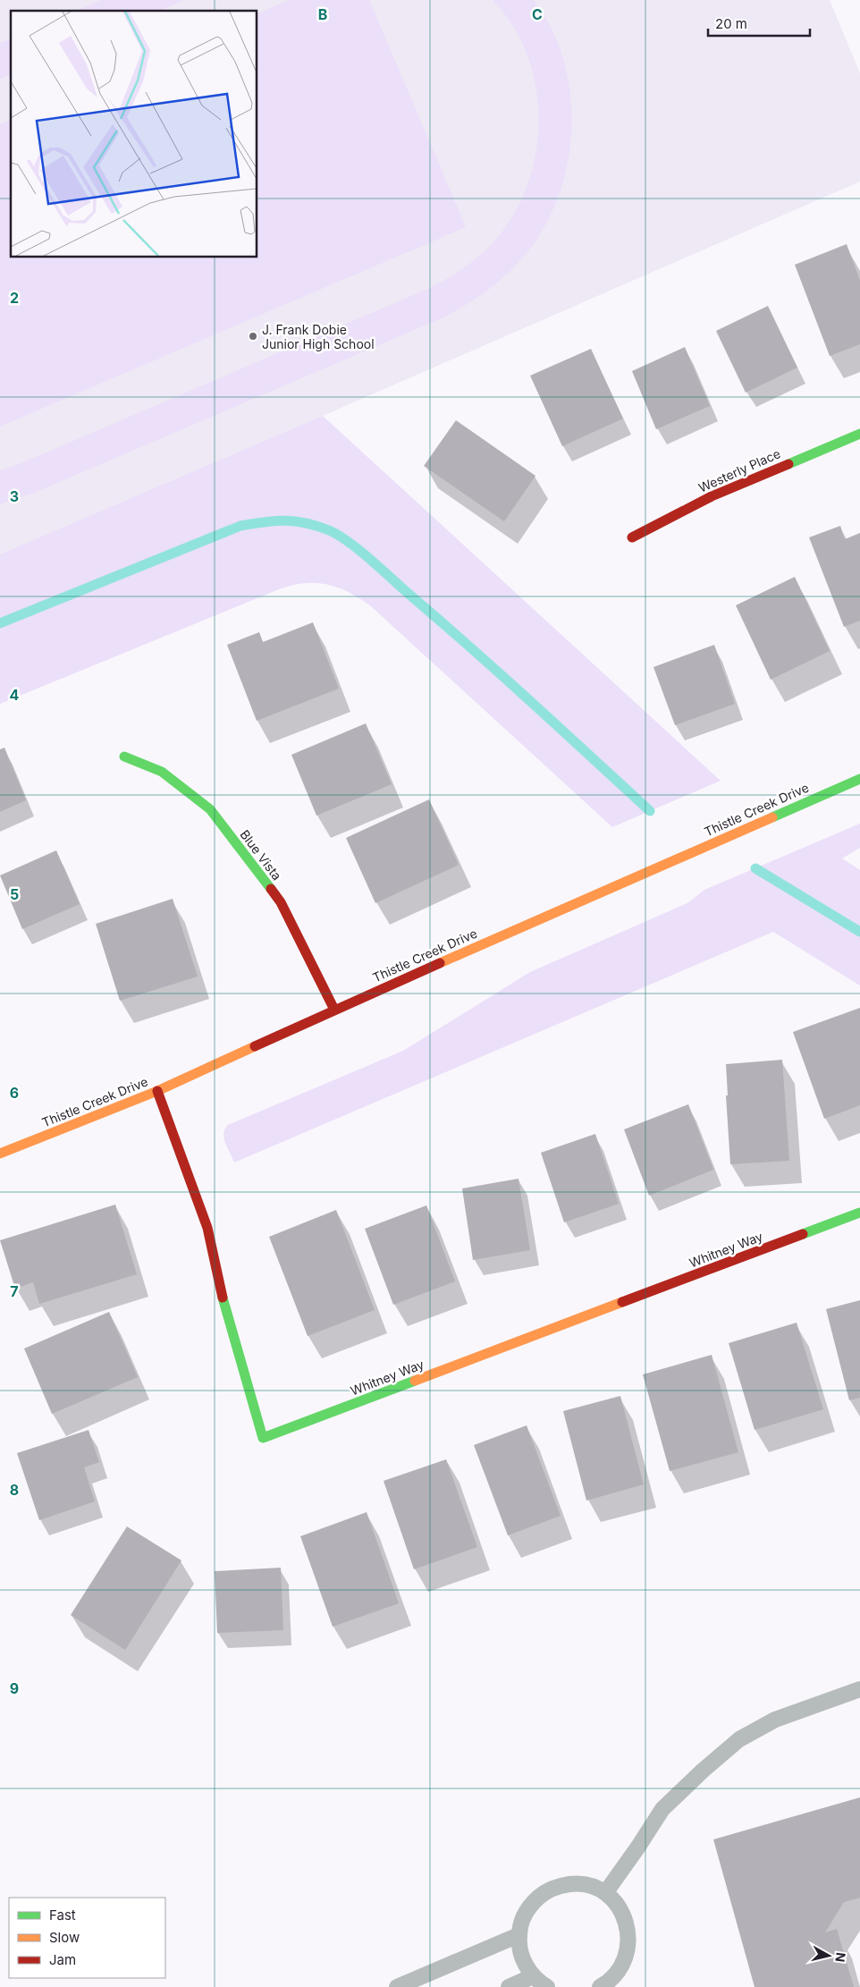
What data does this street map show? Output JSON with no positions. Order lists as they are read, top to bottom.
{
  "streets": {
    "street": [
      "Westerly Place",
      "Thistle Creek Drive",
      "Blue Vista",
      "Whitney Way"
    ]
  },
  "crossings": [
    ["Thistle Creek Drive", "Blue Vista"],
    ["Thistle Creek Drive", "Whitney Way"]
  ],
  "places": ["J. Frank Dobie Junior High School"],
  "legend": ["Fast", "Slow", "Jam"],
  "scale_bar": "20 m",
  "north": "right",
  "grid": {
    "columns": ["B", "C"],
    "rows": [
      "2",
      "3",
      "4",
      "5",
      "6",
      "7",
      "8",
      "9"
    ]
  }
}
